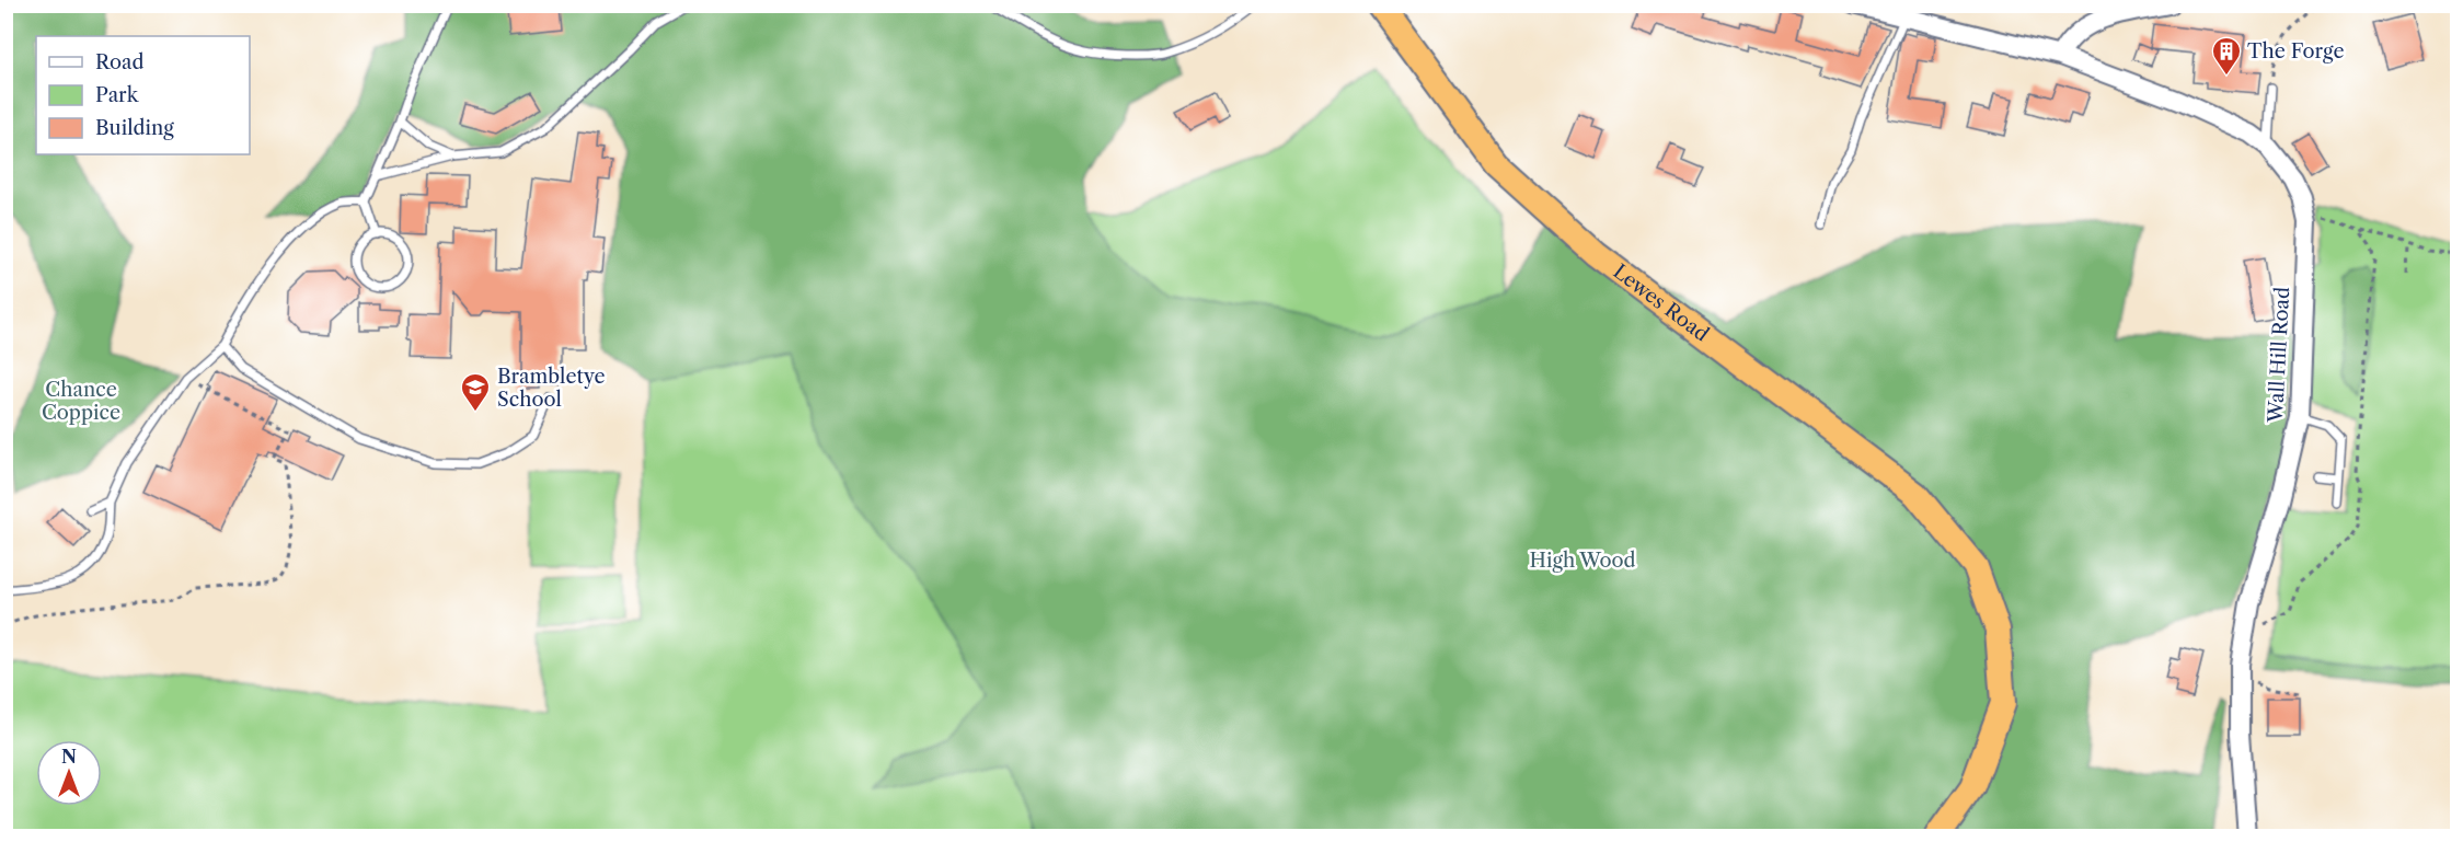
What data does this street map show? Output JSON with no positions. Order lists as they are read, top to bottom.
{
  "streets": {
    "highway": ["Lewes Road"],
    "street": ["Wall Hill Road"]
  },
  "parks": ["Chance Coppice", "High Wood"],
  "places": {
    "building": ["The Forge"],
    "school or university": ["Brambletye School"]
  },
  "legend": ["Road", "Park", "Building"],
  "north": "top"
}
